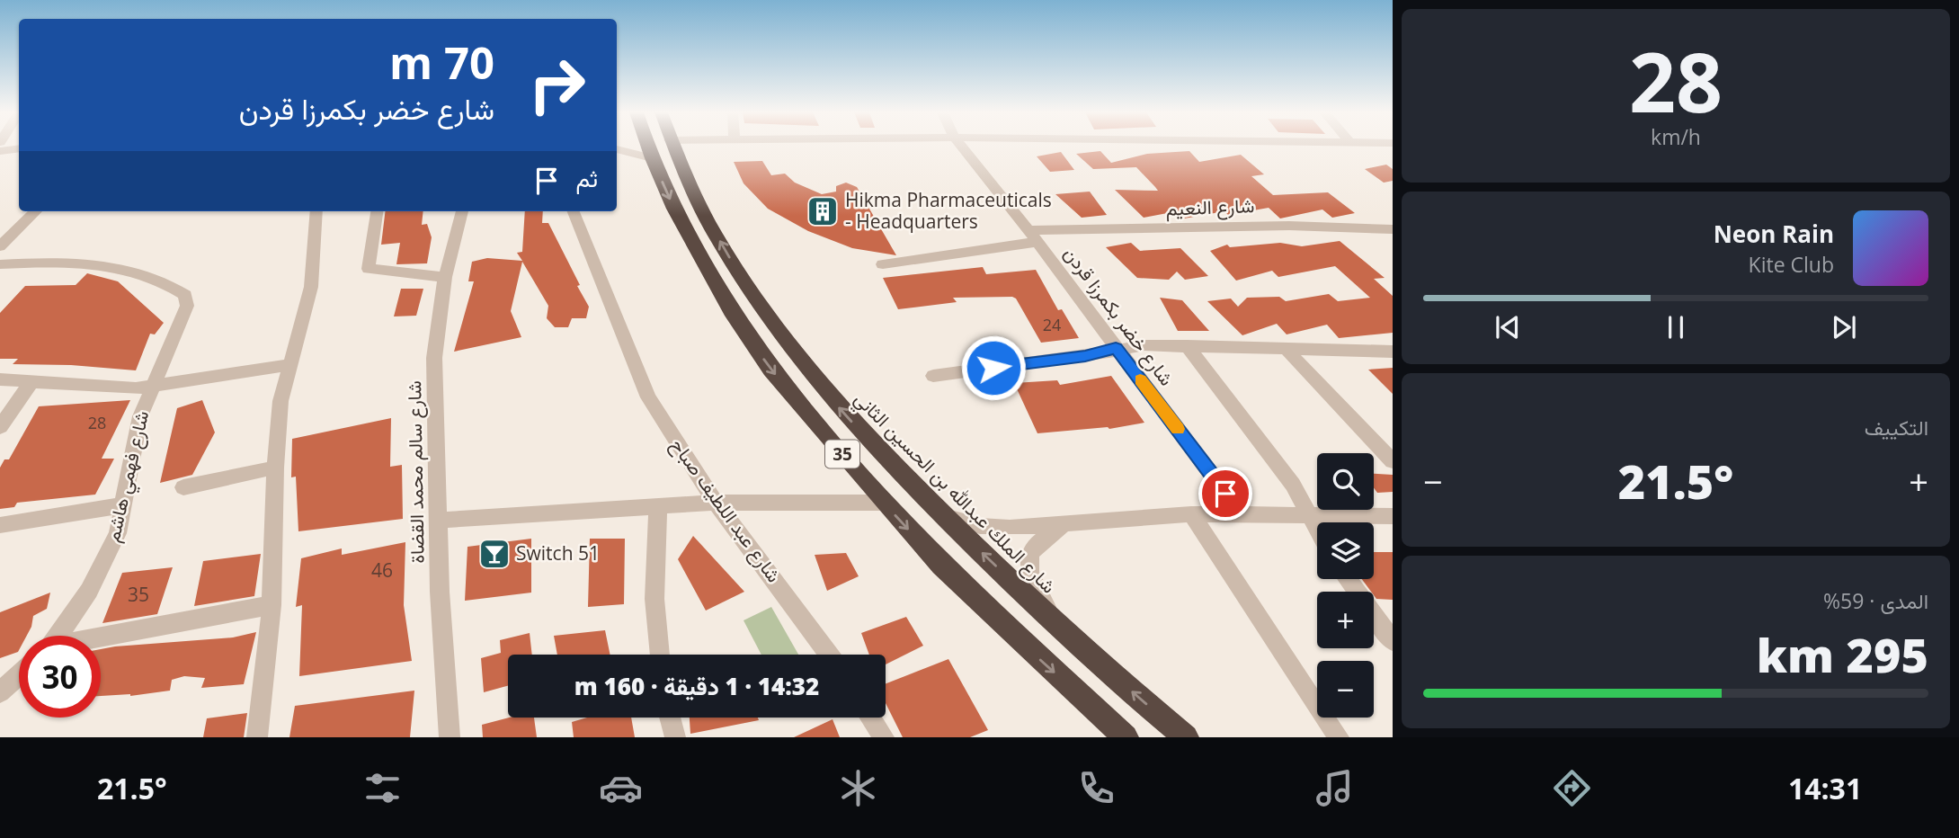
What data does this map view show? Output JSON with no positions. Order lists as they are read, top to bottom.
{
  "streets": {
    "highway": ["35", "شارع الملك عبدالله بن الحسين الثاني"],
    "street": [
      "شارع النعيم",
      "شارع خضر بكمرزا قردن",
      "شارع سالم محمد القضاة",
      "شارع فهمي هاشم",
      "شارع عبد اللطيف صباح"
    ]
  },
  "crossings": [
    ["شارع النعيم", "شارع خضر بكمرزا قردن"]
  ],
  "places": {
    "building": ["Hikma Pharmaceuticals - Headquarters"],
    "bar": ["Switch 51"]
  },
  "house_numbers": [
    "24",
    "28",
    "46",
    "35"
  ],
  "page": {
    "tile": [
      ["28", "km/h"],
      "التكييف",
      ["المدى · 59%", "295 km"]
    ],
    "turn": ["70 m", "شارع خضر بكمرزا قردن"],
    "then": "ثم",
    "song": ["Neon Rain", "Kite Club"],
    "map_buttons": ["+", "−"],
    "heat": ["−", "21.5°", "+"],
    "limit": "30",
    "trip": "14:32 · 1 دقيقة · 160 m",
    "tabs": ["14:31", "21.5°"]
  }
}
